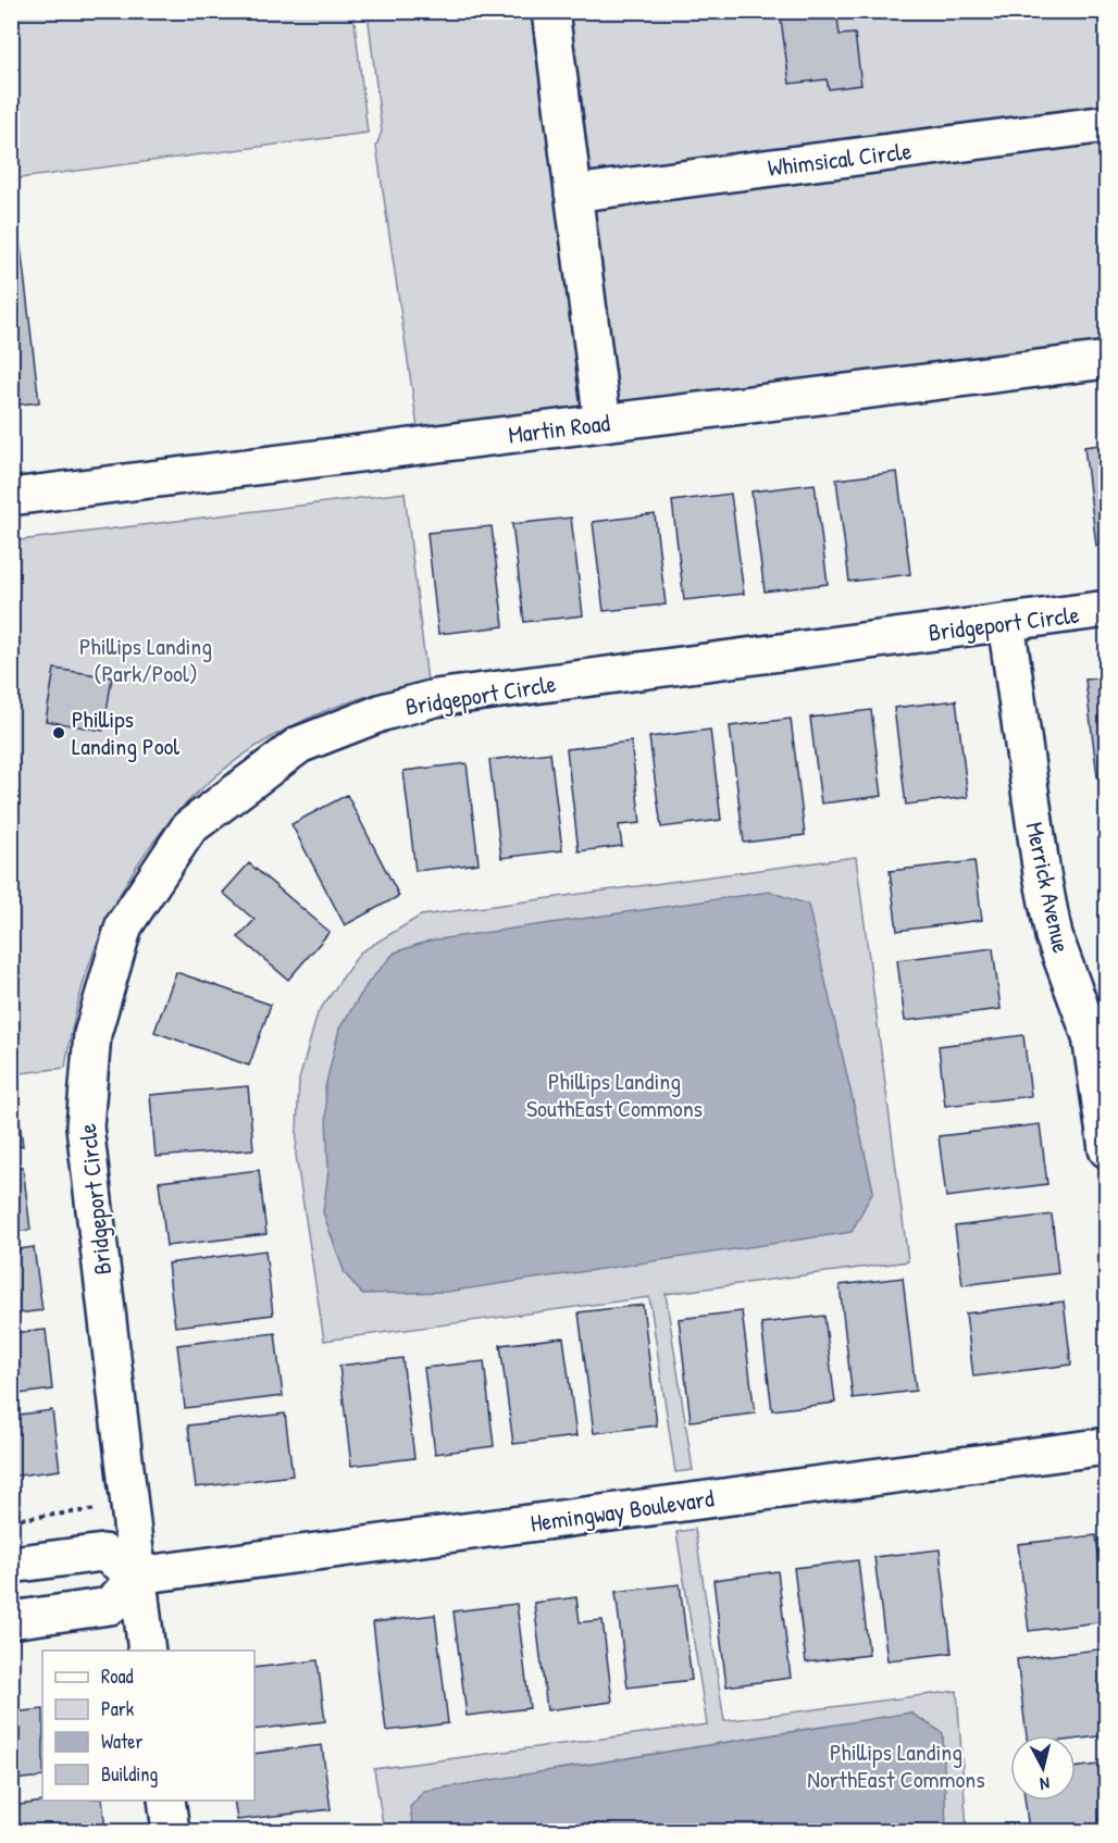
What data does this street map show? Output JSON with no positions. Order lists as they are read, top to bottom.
{
  "streets": {
    "street": [
      "Whimsical Circle",
      "Martin Road",
      "Bridgeport Circle",
      "Merrick Avenue",
      "Hemingway Boulevard"
    ]
  },
  "crossings": [
    ["Bridgeport Circle", "Merrick Avenue"],
    ["Bridgeport Circle", "Hemingway Boulevard"]
  ],
  "parks": ["Phillips Landing (Park/Pool)", "Phillips Landing SouthEast Commons", "Phillips Landing NorthEast Commons"],
  "places": ["Phillips Landing Pool"],
  "legend": [
    "Road",
    "Park",
    "Water",
    "Building"
  ],
  "north": "bottom"
}
